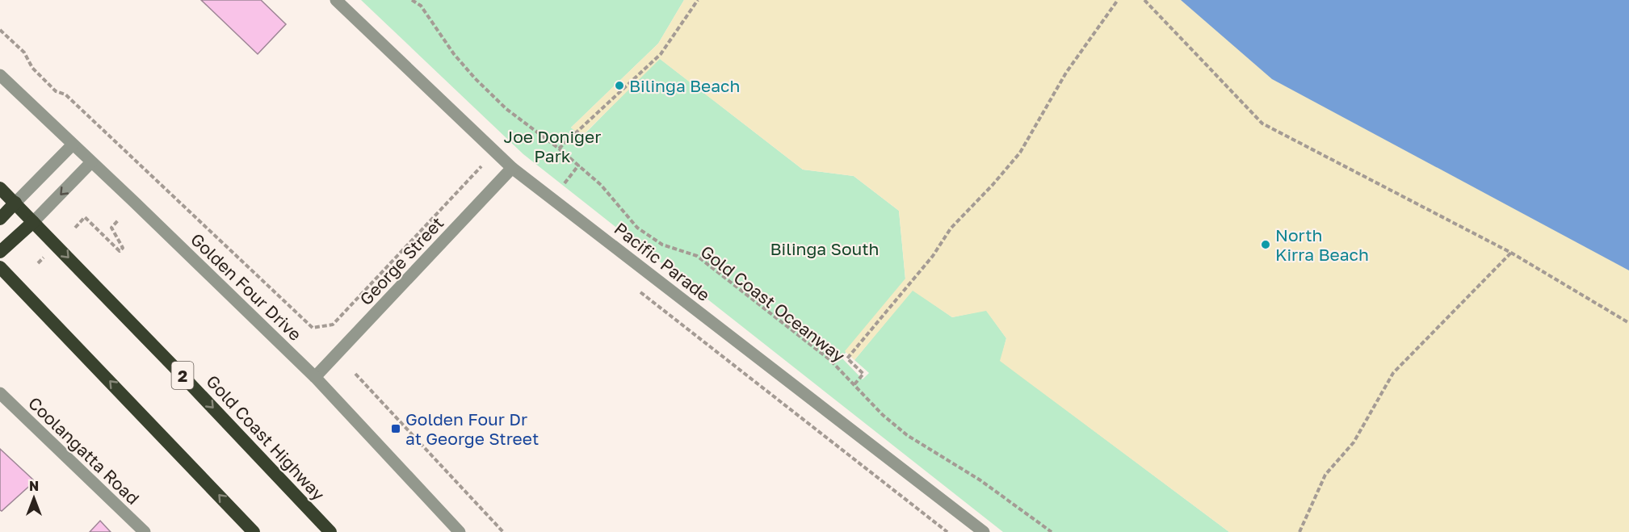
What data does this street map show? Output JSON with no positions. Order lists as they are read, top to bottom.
{
  "streets": {
    "highway": ["2", "Gold Coast Highway"],
    "street": [
      "George Street",
      "Pacific Parade",
      "Golden Four Drive",
      "Coolangatta Road"
    ],
    "path": ["Gold Coast Oceanway"]
  },
  "crossings": [
    ["George Street", "Pacific Parade"],
    ["George Street", "Golden Four Drive"]
  ],
  "parks": ["Joe Doniger Park", "Bilinga South"],
  "places": {
    "other": ["Bilinga Beach", "North Kirra Beach"],
    "transit": ["Golden Four Dr at George Street"]
  },
  "north": "top"
}
